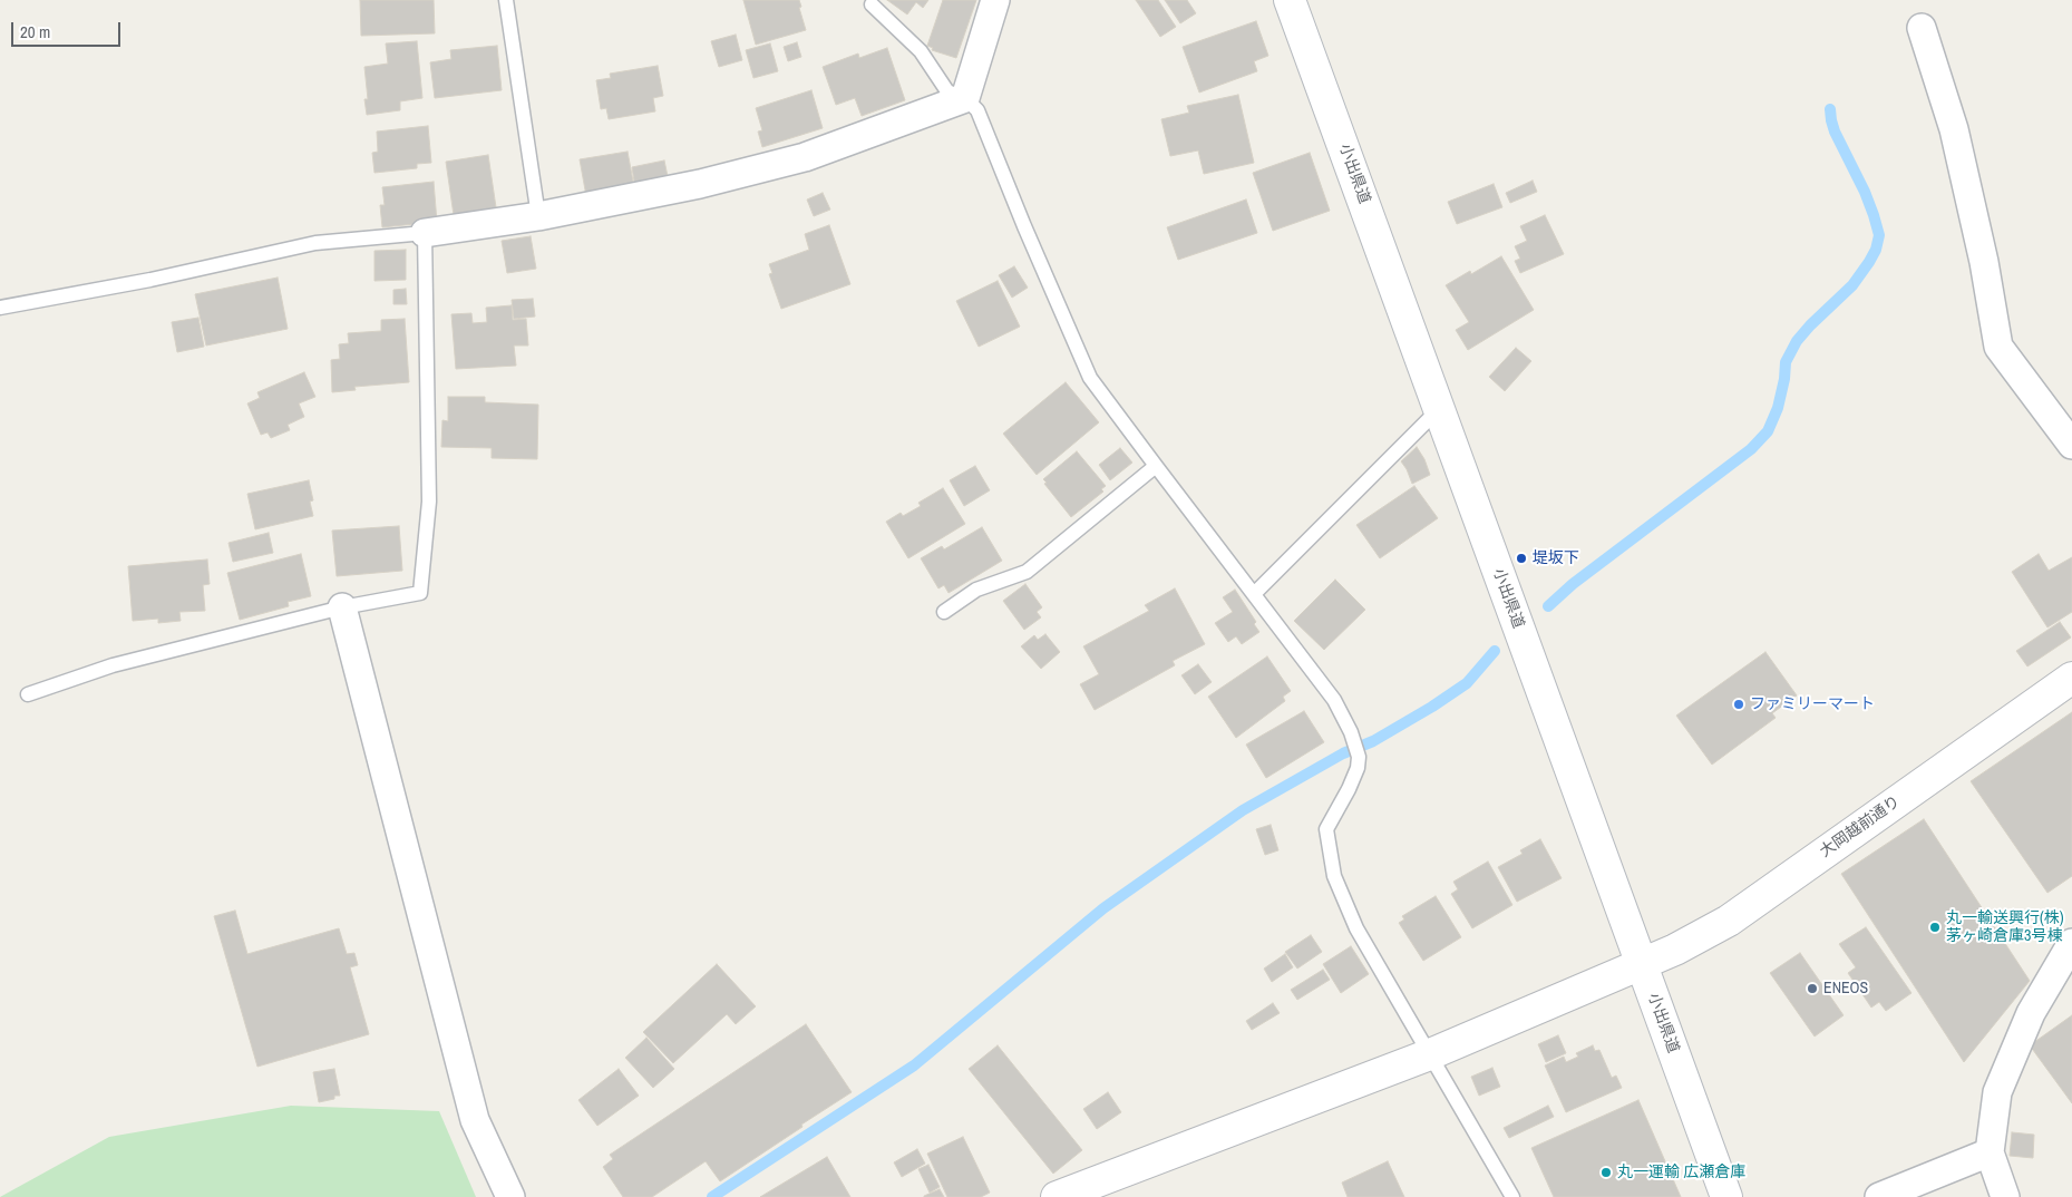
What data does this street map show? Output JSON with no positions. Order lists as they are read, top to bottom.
{
  "streets": {
    "main road": ["小出県道", "大岡越前通り"]
  },
  "crossings": [
    ["小出県道", "大岡越前通り"]
  ],
  "places": [
    "堤坂下",
    "ファミリーマート",
    "丸一輸送興行(株) 茅ヶ崎倉庫3号棟",
    "ENEOS",
    "丸一運輸 広瀬倉庫"
  ],
  "scale_bar": "20 m"
}
